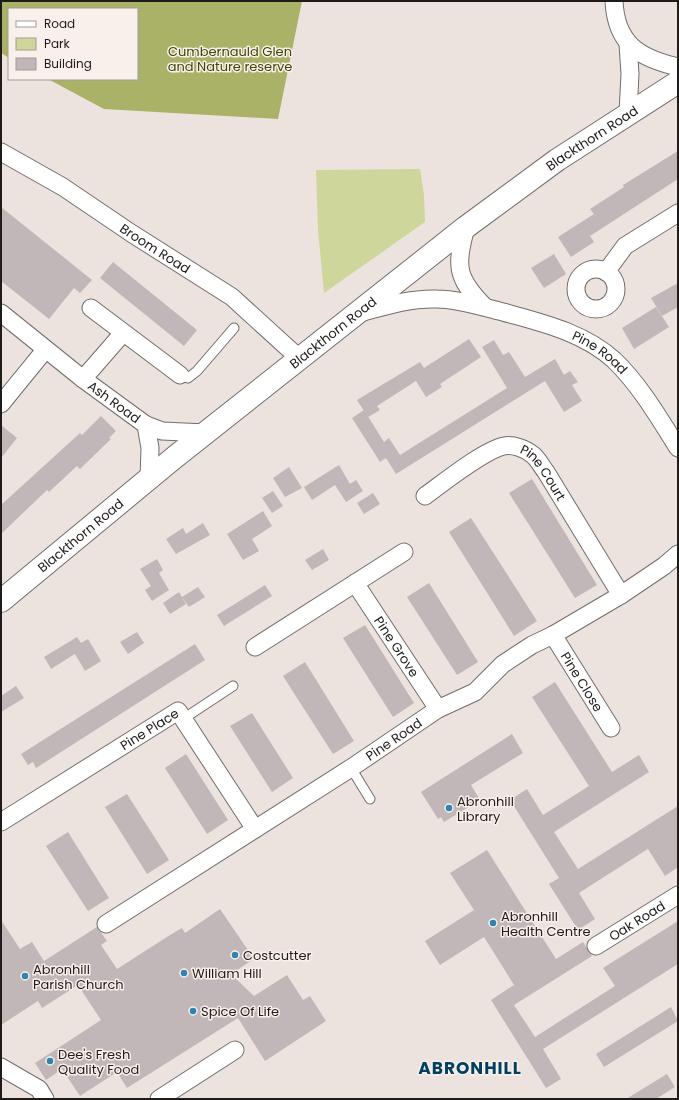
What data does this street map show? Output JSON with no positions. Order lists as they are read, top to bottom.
{
  "streets": {
    "street": [
      "Blackthorn Road",
      "Broom Road",
      "Pine Road",
      "Ash Road",
      "Pine Court",
      "Pine Grove",
      "Pine Close",
      "Pine Place",
      "Oak Road"
    ]
  },
  "crossings": [
    ["Blackthorn Road", "Broom Road"],
    ["Blackthorn Road", "Pine Road"],
    ["Blackthorn Road", "Ash Road"],
    ["Pine Road", "Pine Court"],
    ["Pine Road", "Pine Grove"],
    ["Pine Road", "Pine Close"],
    ["Pine Road", "Pine Place"]
  ],
  "districts": ["ABRONHILL"],
  "parks": ["Cumbernauld Glen and Nature reserve"],
  "places": [
    "Abronhill Library",
    "Abronhill Health Centre",
    "Costcutter",
    "William Hill",
    "Abronhill Parish Church",
    "Spice Of Life",
    "Dee's Fresh Quality Food"
  ],
  "legend": ["Road", "Park", "Building"]
}
